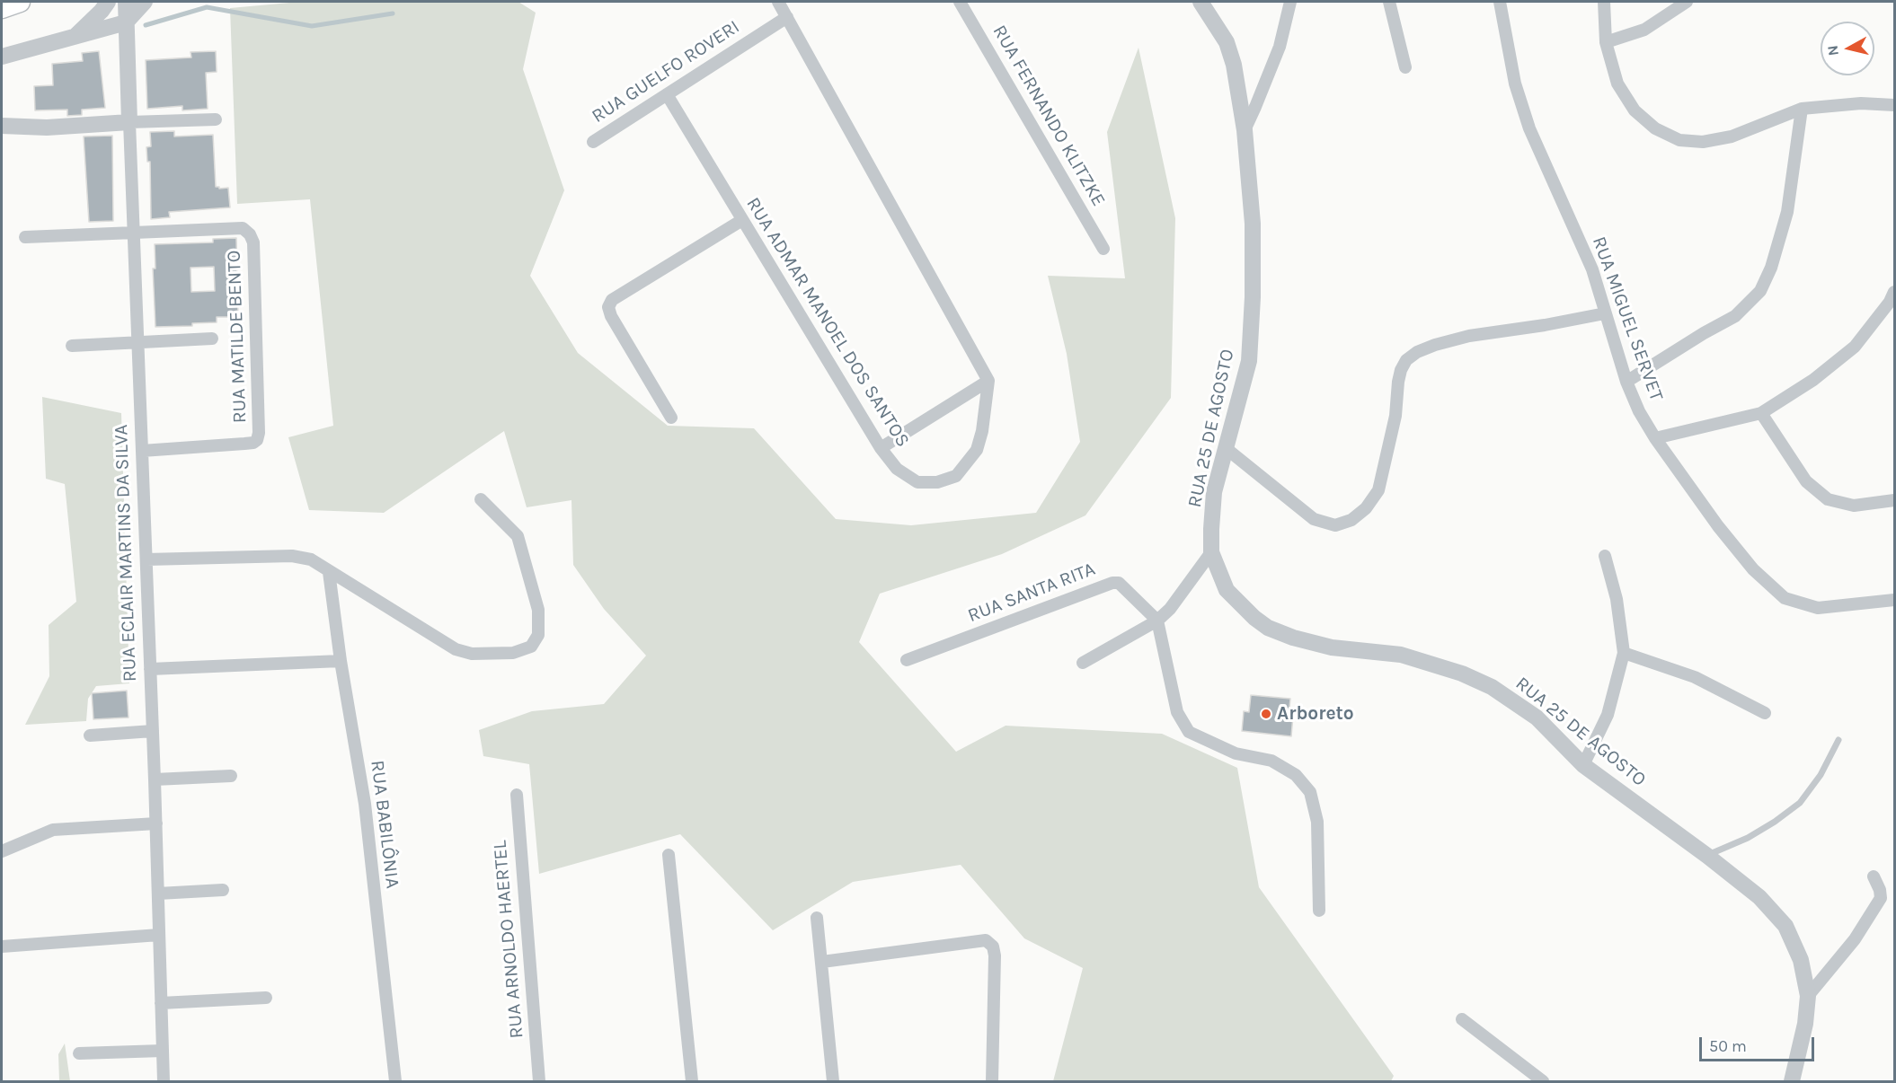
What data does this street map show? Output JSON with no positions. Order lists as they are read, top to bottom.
{
  "streets": {
    "street": [
      "RUA GUELFO ROVERI",
      "RUA FERNANDO KLITZKE",
      "RUA MIGUEL SERVET",
      "RUA ADMAR MANOEL DOS SANTOS",
      "RUA MATILDE BENTO",
      "RUA 25 DE AGOSTO",
      "RUA ECLAIR MARTINS DA SILVA",
      "RUA SANTA RITA",
      "RUA BABILÔNIA",
      "RUA ARNOLDO HAERTEL"
    ]
  },
  "crossings": [
    ["RUA GUELFO ROVERI", "RUA ADMAR MANOEL DOS SANTOS"],
    ["RUA MATILDE BENTO", "RUA ECLAIR MARTINS DA SILVA"]
  ],
  "places": ["Arboreto"],
  "scale_bar": "50 m",
  "north": "left"
}
